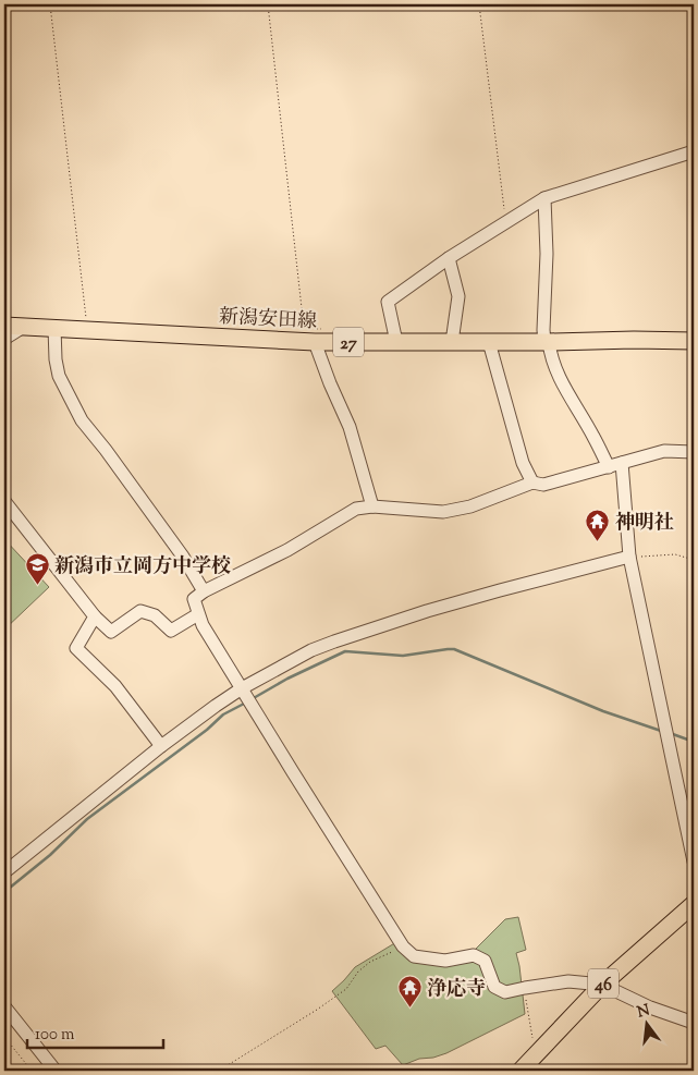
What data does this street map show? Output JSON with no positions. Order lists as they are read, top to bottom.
{
  "streets": {
    "main road": ["新潟安田線", "27", "46"]
  },
  "places": {
    "temple": ["神明社", "浄応寺"],
    "school or university": ["新潟市立岡方中学校"]
  },
  "scale_bar": "100 m",
  "north": "top"
}
